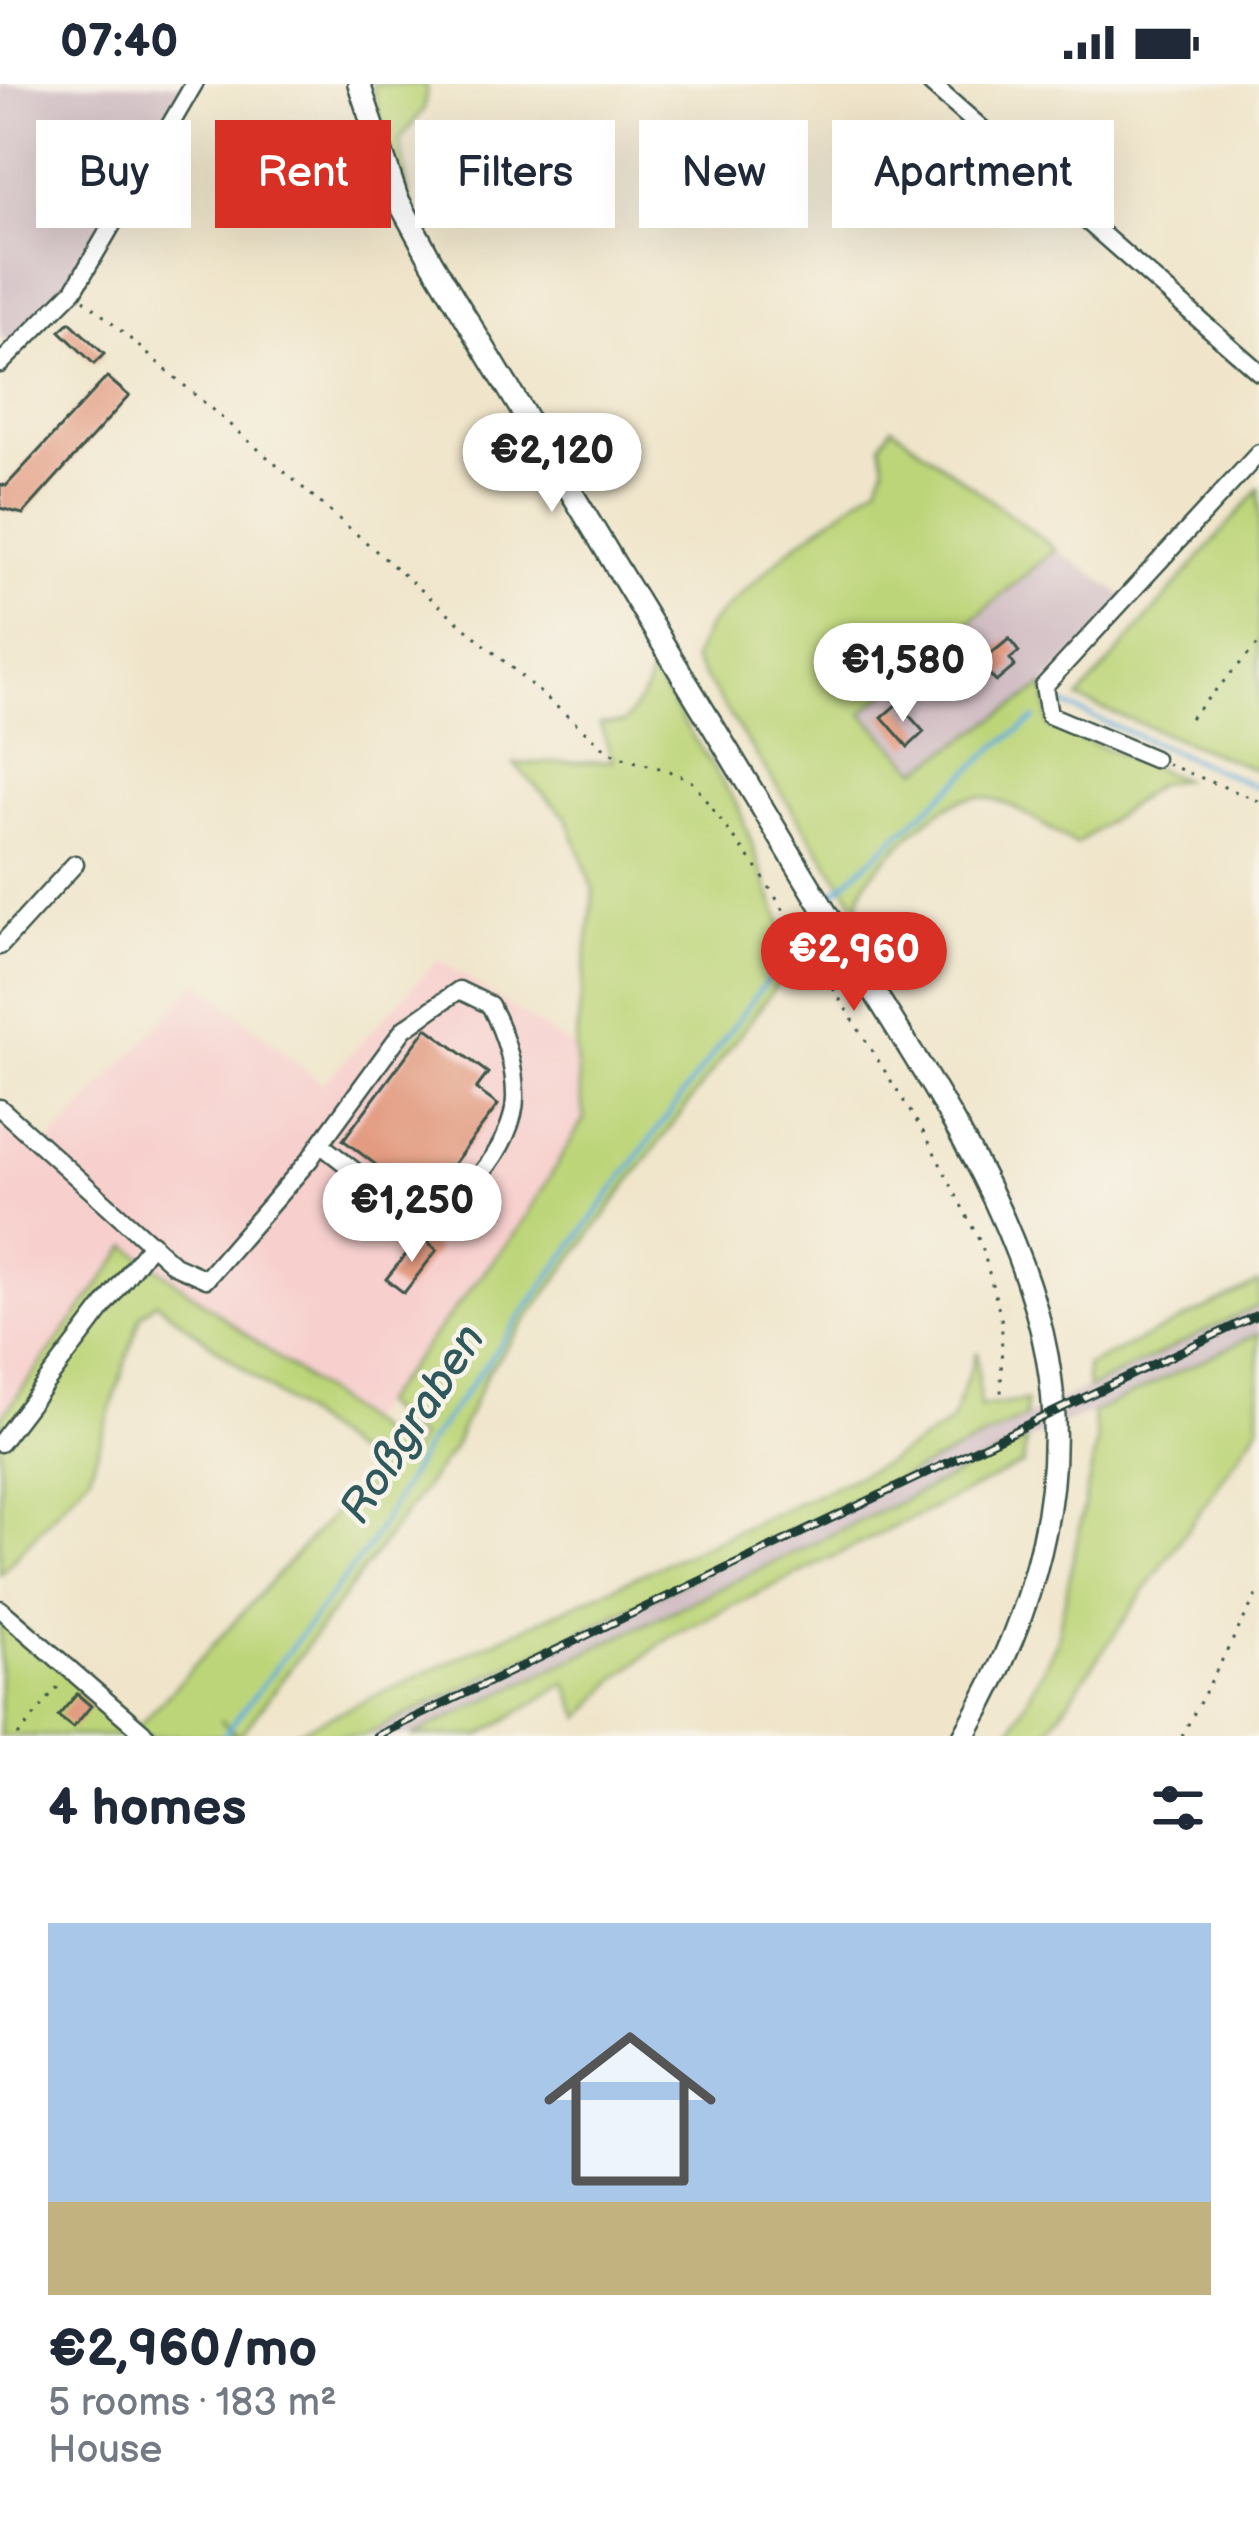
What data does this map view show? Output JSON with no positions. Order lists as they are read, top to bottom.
{
  "water": ["Roßgraben"],
  "page": {
    "status": "07:40",
    "chip": [
      "Buy",
      "Rent",
      "Filters",
      "New",
      "Apartment"
    ],
    "price": [
      "€2,120",
      "€1,580",
      "€2,960",
      "€1,250"
    ],
    "heading": "4 homes",
    "list": [
      {
        "name": "€2,960/mo",
        "note": "5 rooms · 183 m² · House"
      }
    ]
  }
}
